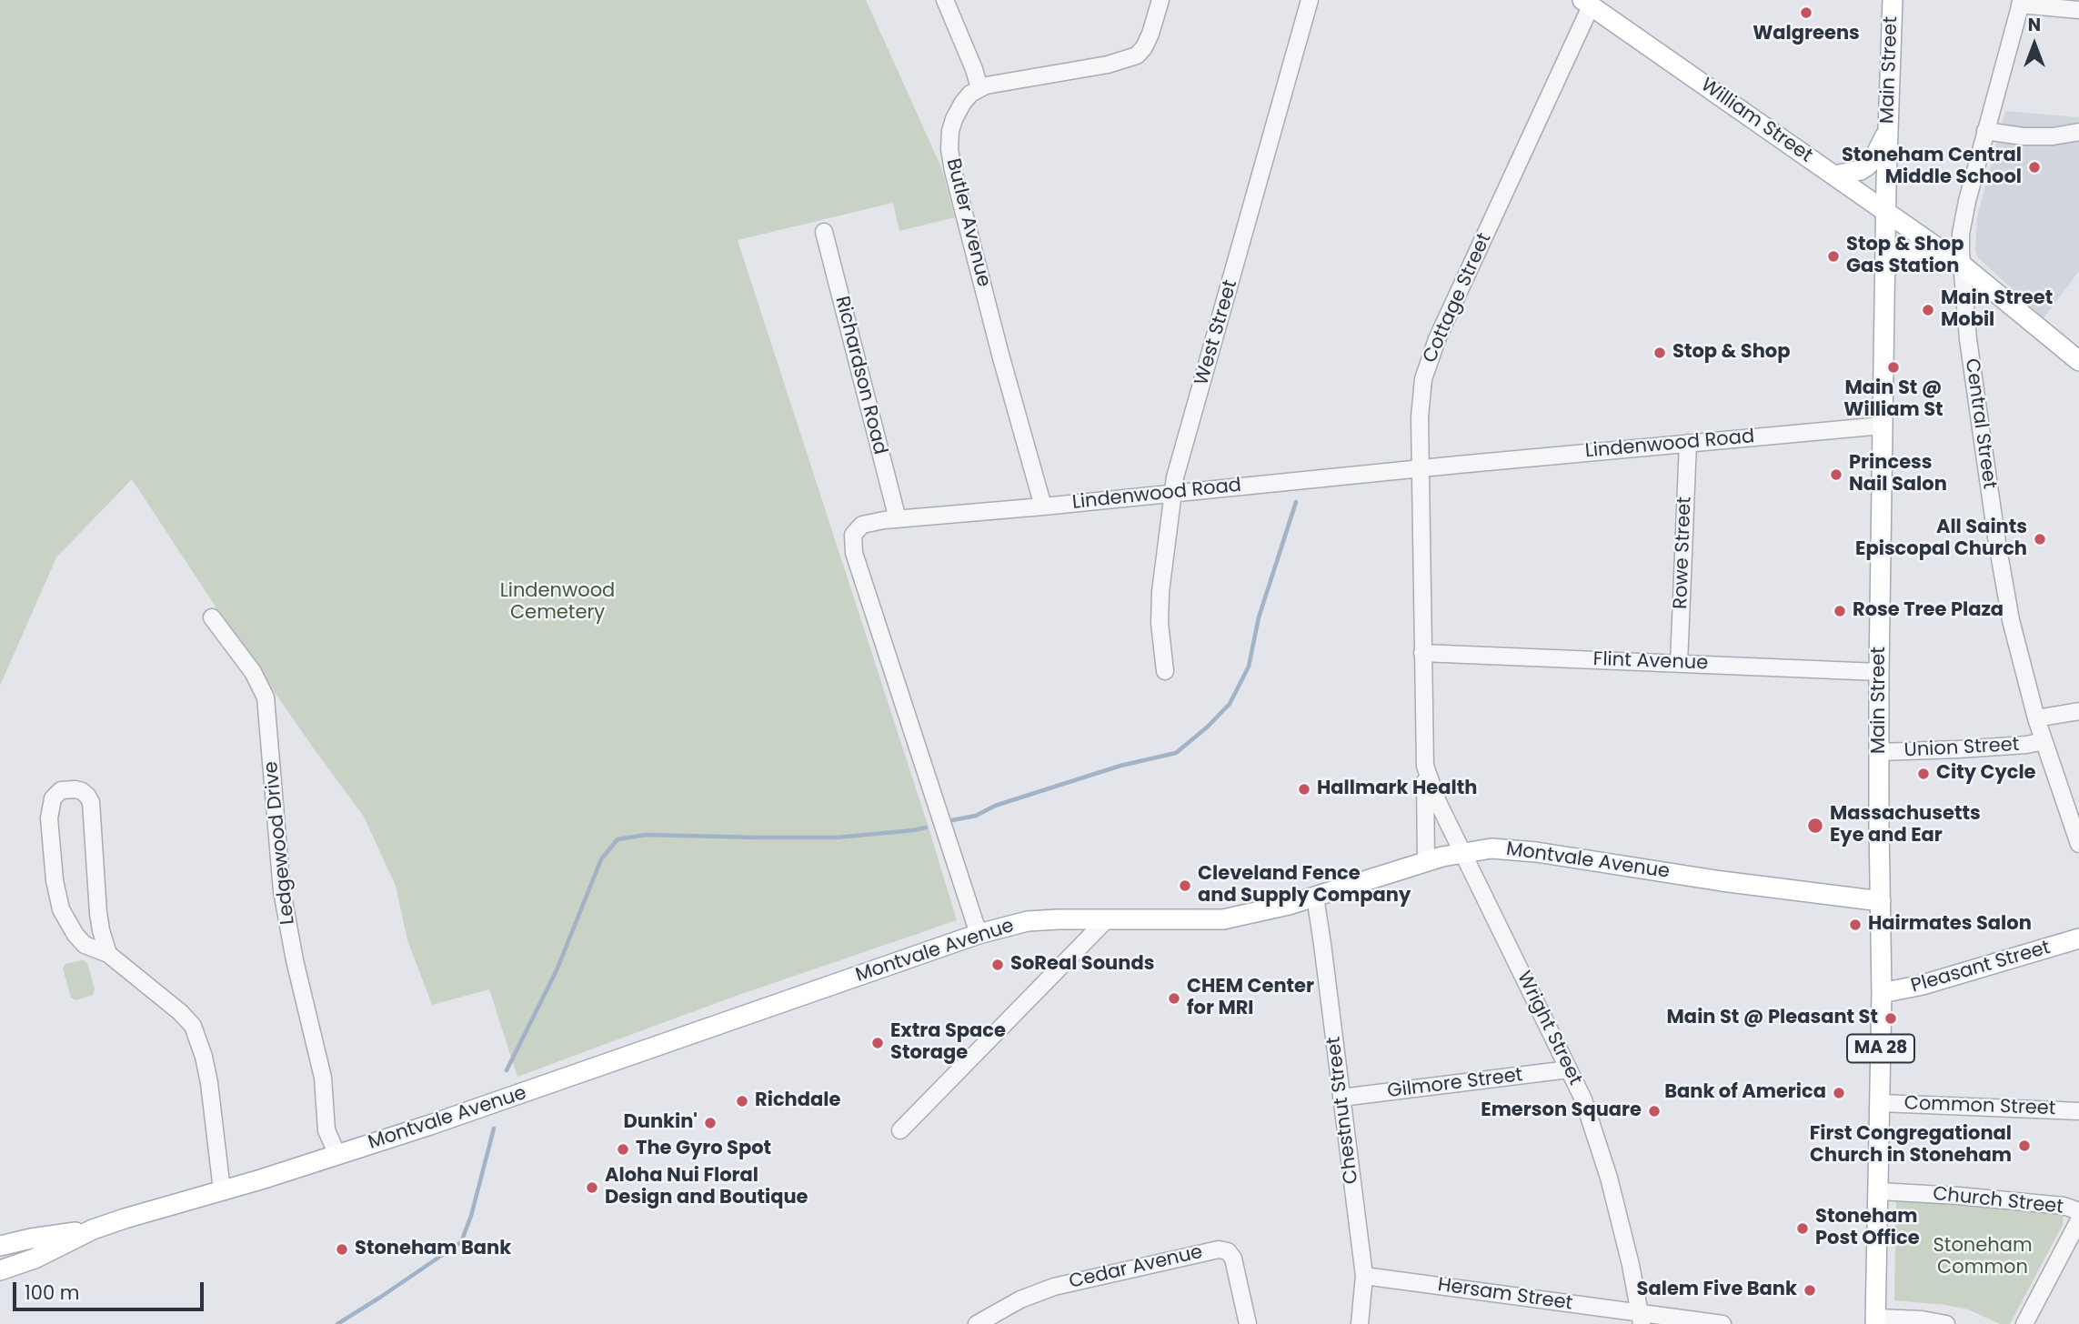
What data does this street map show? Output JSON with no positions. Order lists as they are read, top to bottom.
{
  "streets": {
    "main road": [
      "Main Street",
      "William Street",
      "Montvale Avenue",
      "Pleasant Street",
      "MA 28"
    ],
    "street": [
      "Butler Avenue",
      "Cottage Street",
      "West Street",
      "Richardson Road",
      "Central Street",
      "Lindenwood Road",
      "Rowe Street",
      "Flint Avenue",
      "Union Street",
      "Ledgewood Drive",
      "Wright Street",
      "Gilmore Street",
      "Common Street",
      "Chestnut Street",
      "Church Street",
      "Cedar Avenue",
      "Hersam Street"
    ]
  },
  "crossings": [
    ["Main Street", "William Street"],
    ["Main Street", "Lindenwood Road"],
    ["Main Street", "Flint Avenue"],
    ["Main Street", "Union Street"],
    ["Main Street", "Montvale Avenue"],
    ["Main Street", "Pleasant Street"],
    ["Main Street", "Common Street"],
    ["Main Street", "Church Street"],
    ["William Street", "Cottage Street"],
    ["William Street", "Central Street"],
    ["Butler Avenue", "Lindenwood Road"],
    ["Cottage Street", "Lindenwood Road"],
    ["Cottage Street", "Flint Avenue"],
    ["Cottage Street", "Montvale Avenue"],
    ["Cottage Street", "Wright Street"],
    ["West Street", "Lindenwood Road"],
    ["Richardson Road", "Lindenwood Road"],
    ["Central Street", "Union Street"],
    ["Lindenwood Road", "Rowe Street"],
    ["Lindenwood Road", "Montvale Avenue"],
    ["Rowe Street", "Flint Avenue"],
    ["Ledgewood Drive", "Montvale Avenue"],
    ["Montvale Avenue", "Wright Street"],
    ["Montvale Avenue", "Chestnut Street"],
    ["Wright Street", "Gilmore Street"],
    ["Wright Street", "Hersam Street"],
    ["Gilmore Street", "Chestnut Street"],
    ["Chestnut Street", "Hersam Street"]
  ],
  "parks": ["Lindenwood Cemetery", "Stoneham Common"],
  "places": [
    "Walgreens",
    "Stoneham Central Middle School",
    "Stop & Shop Gas Station",
    "Main Street Mobil",
    "Stop & Shop",
    "Main St @ William St",
    "Princess Nail Salon",
    "All Saints Episcopal Church",
    "Rose Tree Plaza",
    "City Cycle",
    "Hallmark Health",
    "Massachusetts Eye and Ear",
    "Cleveland Fence and Supply Company",
    "Hairmates Salon",
    "SoReal Sounds",
    "CHEM Center for MRI",
    "Main St @ Pleasant St",
    "Extra Space Storage",
    "Bank of America",
    "Richdale",
    "Emerson Square",
    "Dunkin'",
    "First Congregational Church in Stoneham",
    "The Gyro Spot",
    "Aloha Nui Floral Design and Boutique",
    "Stoneham Post Office",
    "Stoneham Bank",
    "Salem Five Bank"
  ],
  "scale_bar": "100 m",
  "north": "top"
}
